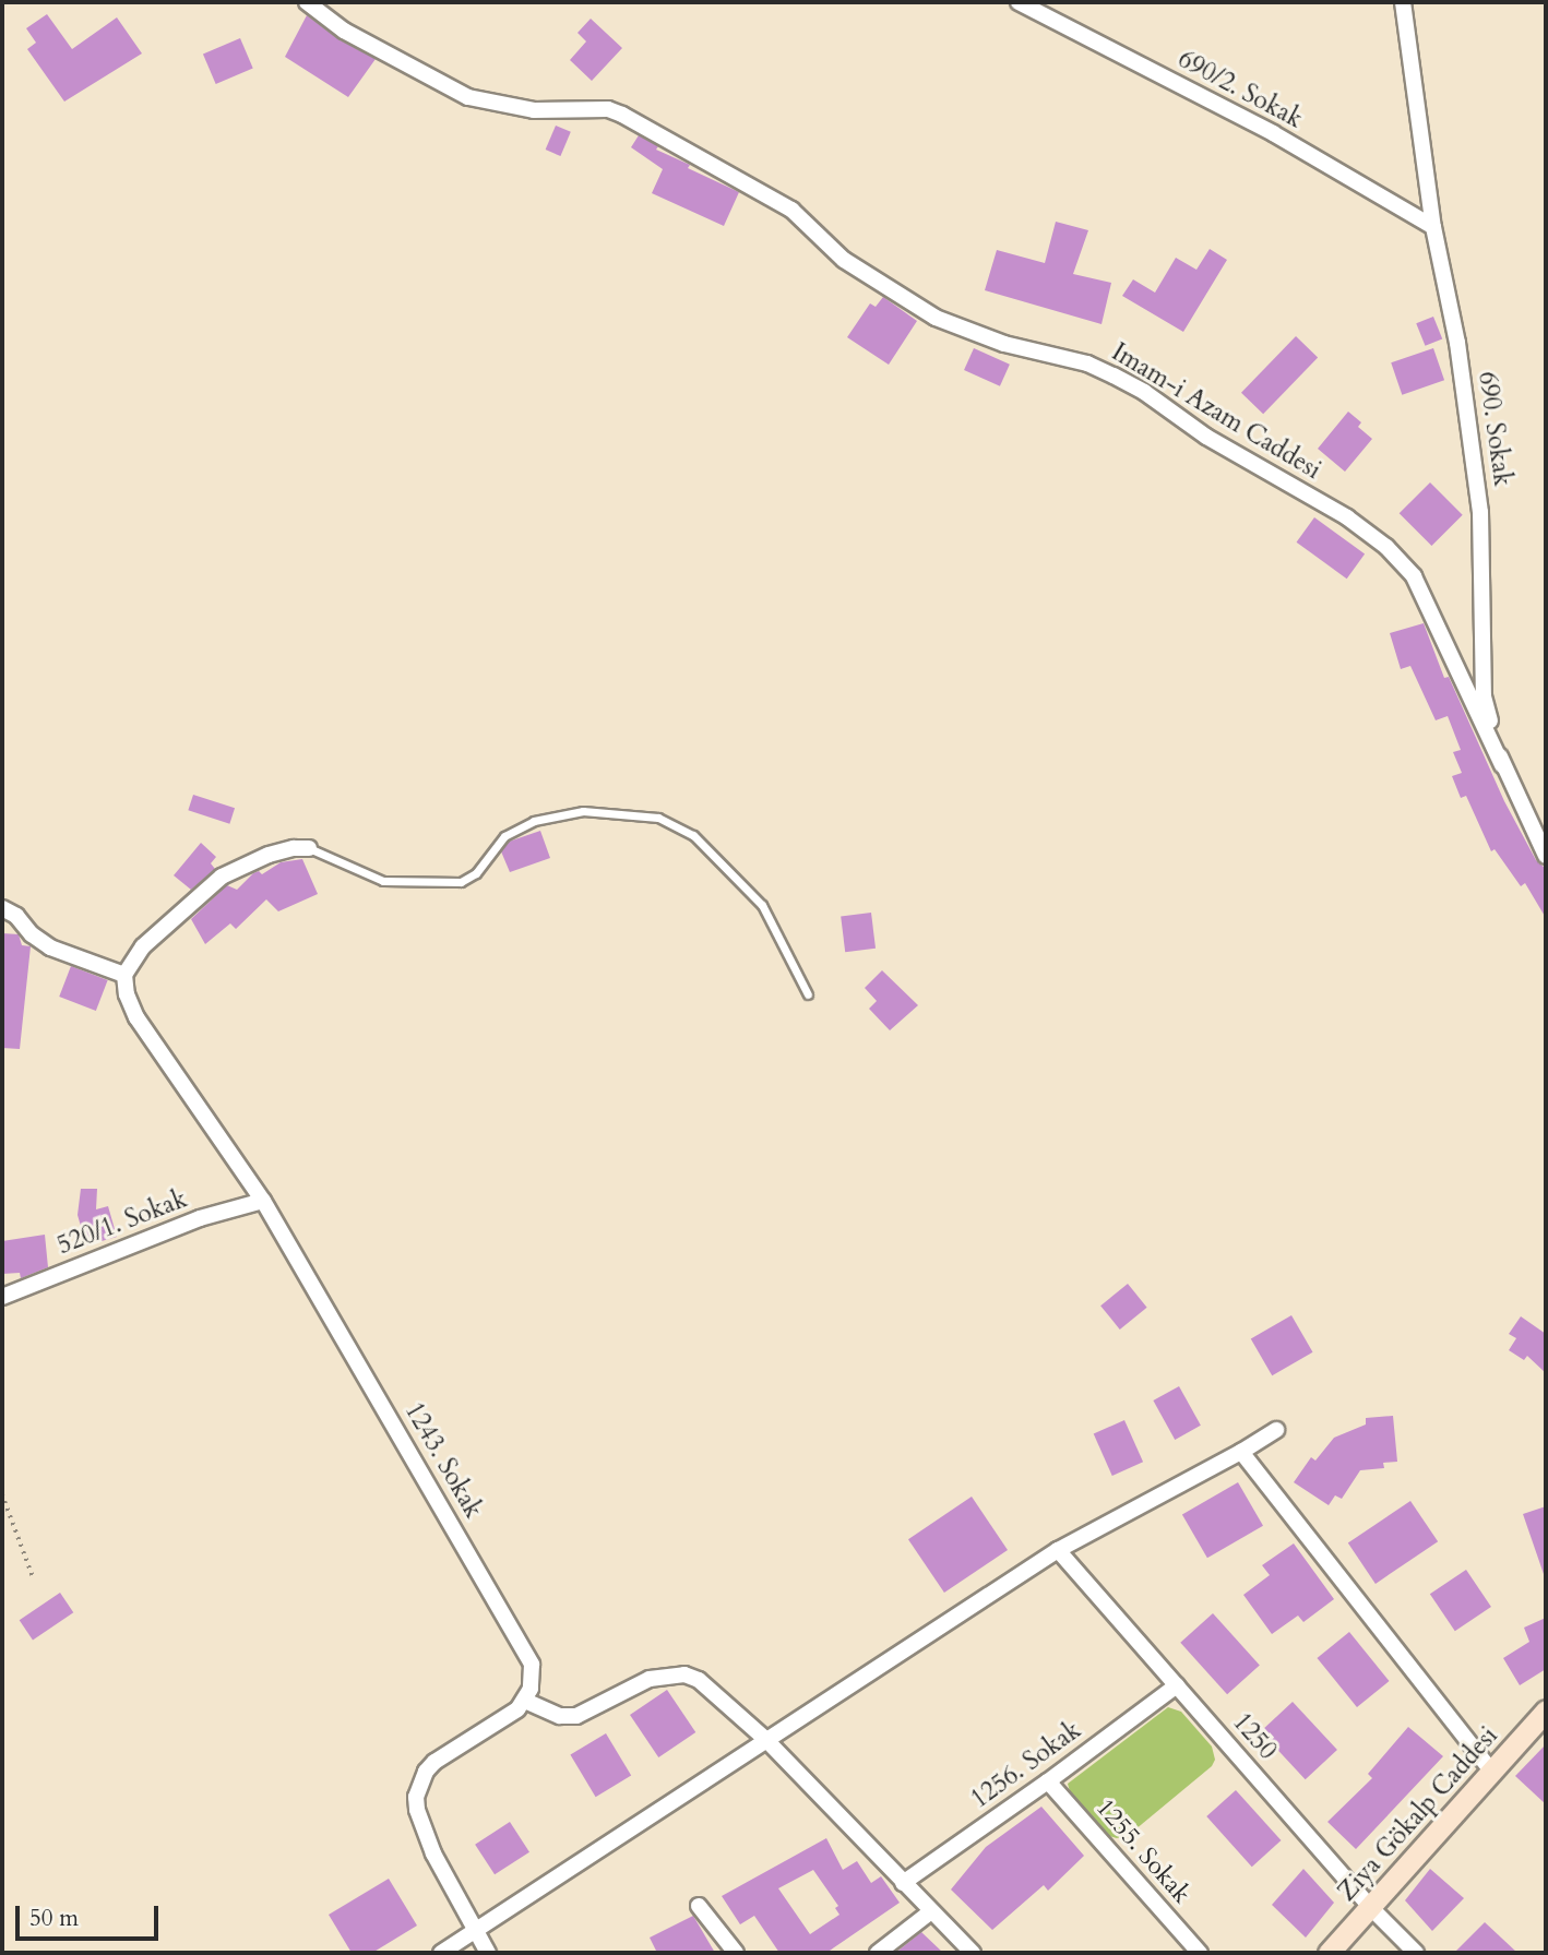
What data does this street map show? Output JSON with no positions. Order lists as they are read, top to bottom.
{
  "streets": {
    "street": [
      "690/2. Sokak",
      "Imam-i Azam Caddesi",
      "690. Sokak",
      "520/1. Sokak",
      "1243. Sokak",
      "1250",
      "1256. Sokak",
      "Ziya Gökalp Caddesi",
      "1255. Sokak"
    ]
  },
  "crossings": [
    ["690/2. Sokak", "690. Sokak"],
    ["Imam-i Azam Caddesi", "690. Sokak"],
    ["520/1. Sokak", "1243. Sokak"],
    ["1250", "1256. Sokak"],
    ["1250", "Ziya Gökalp Caddesi"],
    ["1256. Sokak", "1255. Sokak"]
  ],
  "scale_bar": "50 m"
}
